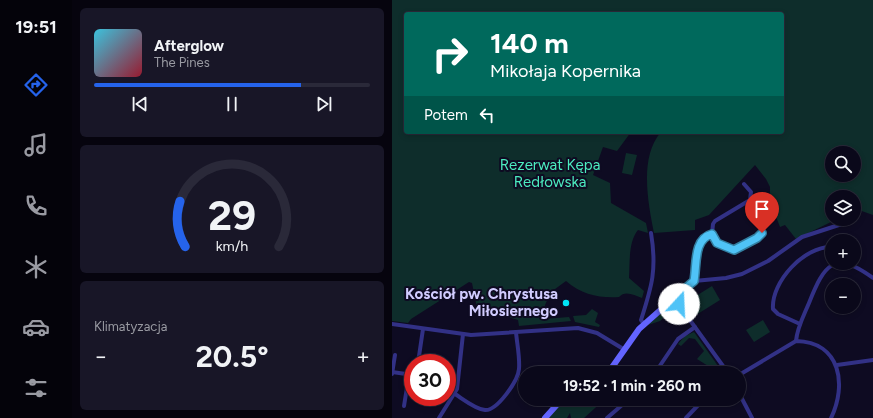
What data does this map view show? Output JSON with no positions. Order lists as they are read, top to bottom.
{
  "parks": ["Rezerwat Kępa Redłowska"],
  "places": ["Kościół pw. Chrystusa Miłosiernego"],
  "page": {
    "tabs": "19:51",
    "turn": ["140 m", "Mikołaja Kopernika"],
    "song": ["Afterglow", "The Pines"],
    "then": "Potem",
    "map_buttons": ["+", "−"],
    "tile": "Klimatyzacja",
    "heat": ["−", "20.5°", "+"],
    "limit": "30",
    "trip": "19:52 · 1 min · 260 m",
    "gauge": ["29", "km/h"]
  }
}
